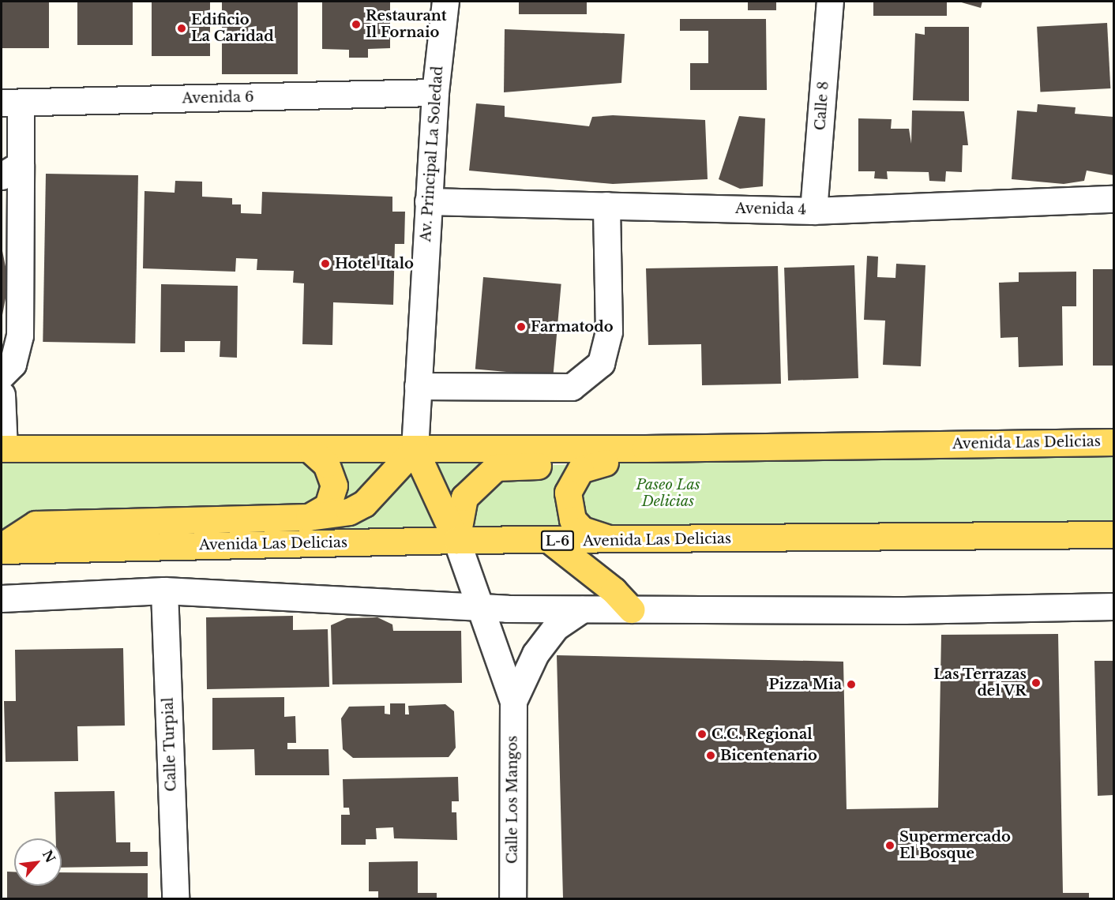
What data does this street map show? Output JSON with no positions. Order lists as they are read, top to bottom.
{
  "streets": {
    "main road": ["Avenida Las Delicias", "L-6"],
    "street": [
      "Avenida 6",
      "Calle 8",
      "Av. Principal La Soledad",
      "Avenida 4",
      "Calle Turpial",
      "Calle Los Mangos"
    ]
  },
  "crossings": [
    ["Avenida 6", "Av. Principal La Soledad"],
    ["Calle 8", "Avenida 4"],
    ["Av. Principal La Soledad", "Avenida 4"],
    ["Av. Principal La Soledad", "Avenida Las Delicias"]
  ],
  "parks": ["Paseo Las Delicias"],
  "places": [
    "Restaurant Il Fornaio",
    "Edificio La Caridad",
    "Hotel Italo",
    "Farmatodo",
    "Las Terrazas del VR",
    "Pizza Mia",
    "C.C. Regional",
    "Bicentenario",
    "Supermercado El Bosque"
  ],
  "north": "top right"
}
